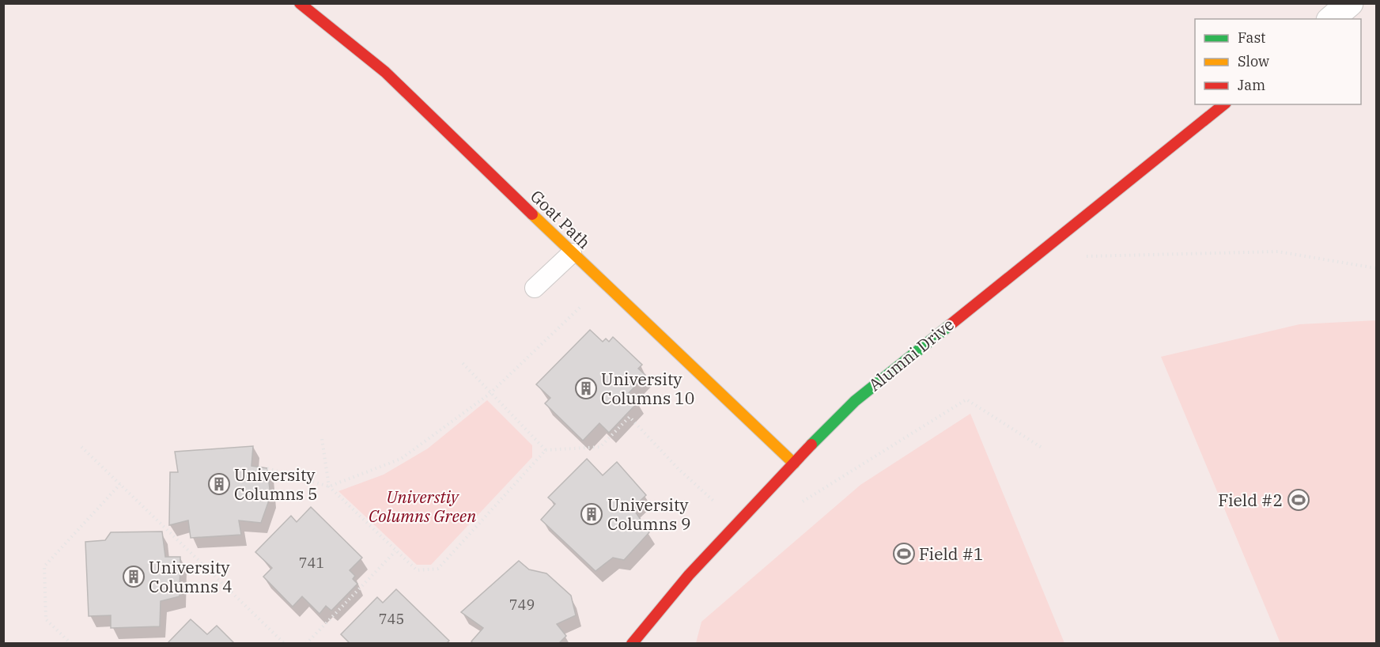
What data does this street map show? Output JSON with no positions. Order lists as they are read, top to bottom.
{
  "streets": {
    "street": ["Goat Path", "Alumni Drive"]
  },
  "crossings": [
    ["Goat Path", "Alumni Drive"]
  ],
  "parks": ["Universtiy Columns Green"],
  "places": {
    "building": [
      "University Columns 10",
      "University Columns 5",
      "University Columns 9",
      "University Columns 4"
    ],
    "sports": ["Field #2", "Field #1"]
  },
  "house_numbers": ["741", "749", "745"],
  "legend": ["Fast", "Slow", "Jam"]
}
